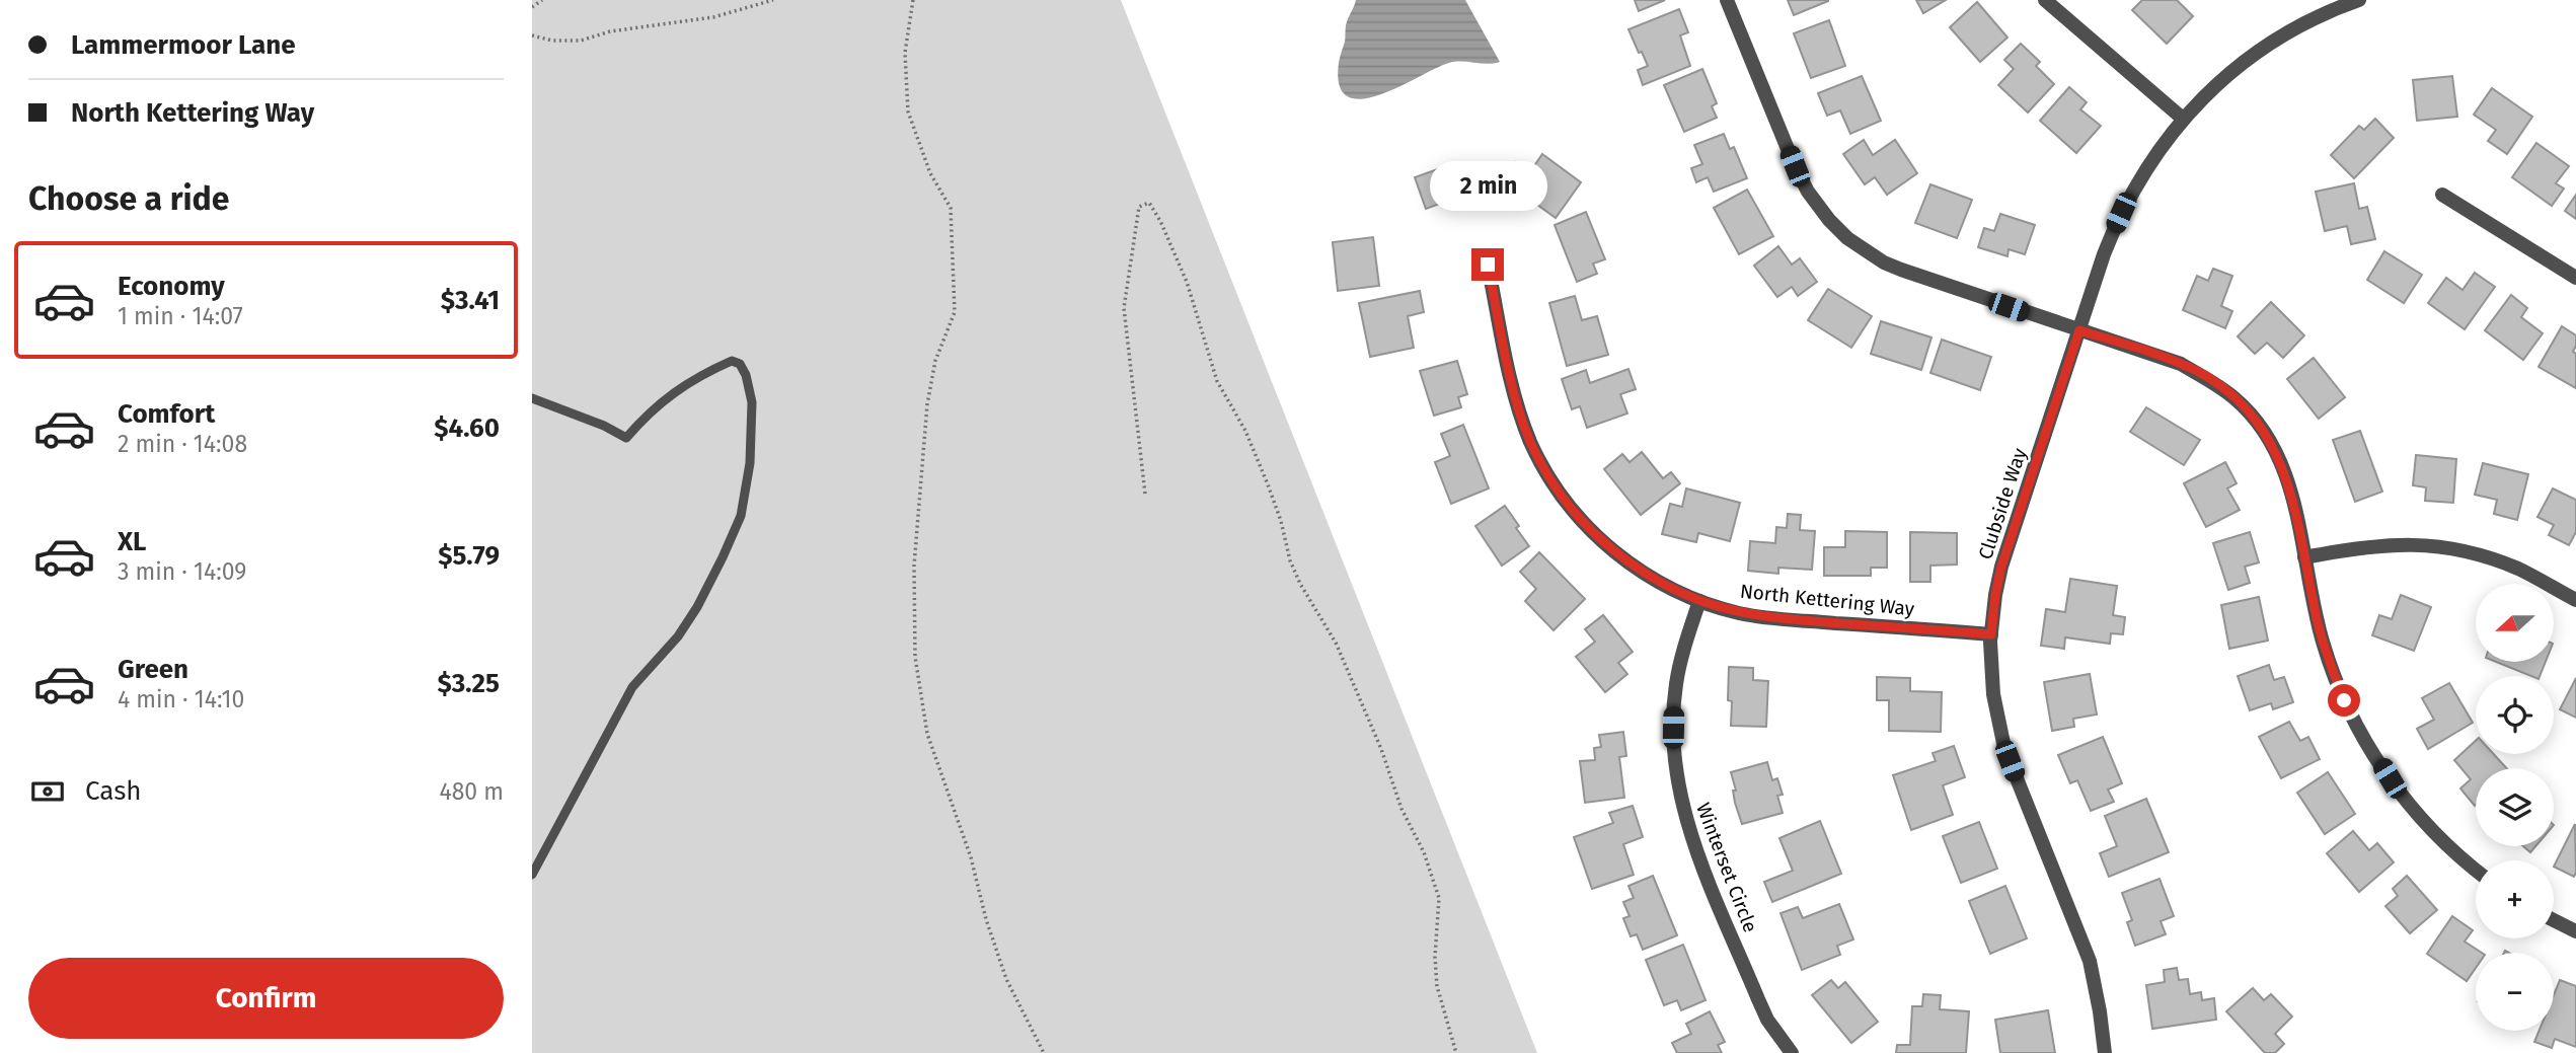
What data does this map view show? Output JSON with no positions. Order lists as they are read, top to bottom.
{
  "streets": {
    "street": ["Clubside Way", "North Kettering Way", "Winterset Circle"]
  },
  "crossings": [
    ["Clubside Way", "North Kettering Way"],
    ["North Kettering Way", "Winterset Circle"]
  ],
  "north": "left",
  "page": {
    "banner": ["Lammermoor Lane", "North Kettering Way"],
    "heading": "Choose a ride",
    "bubble": "2 min",
    "list": [
      {
        "name": "Economy",
        "note": "1 min · 14:07",
        "value": "$3.41"
      },
      {
        "name": "Comfort",
        "note": "2 min · 14:08",
        "value": "$4.60"
      },
      {
        "name": "XL",
        "note": "3 min · 14:09",
        "value": "$5.79"
      },
      {
        "name": "Green",
        "note": "4 min · 14:10",
        "value": "$3.25"
      }
    ],
    "map_buttons": ["+", "−"],
    "pay": ["Cash", "480 m"],
    "buttons": "Confirm"
  }
}
